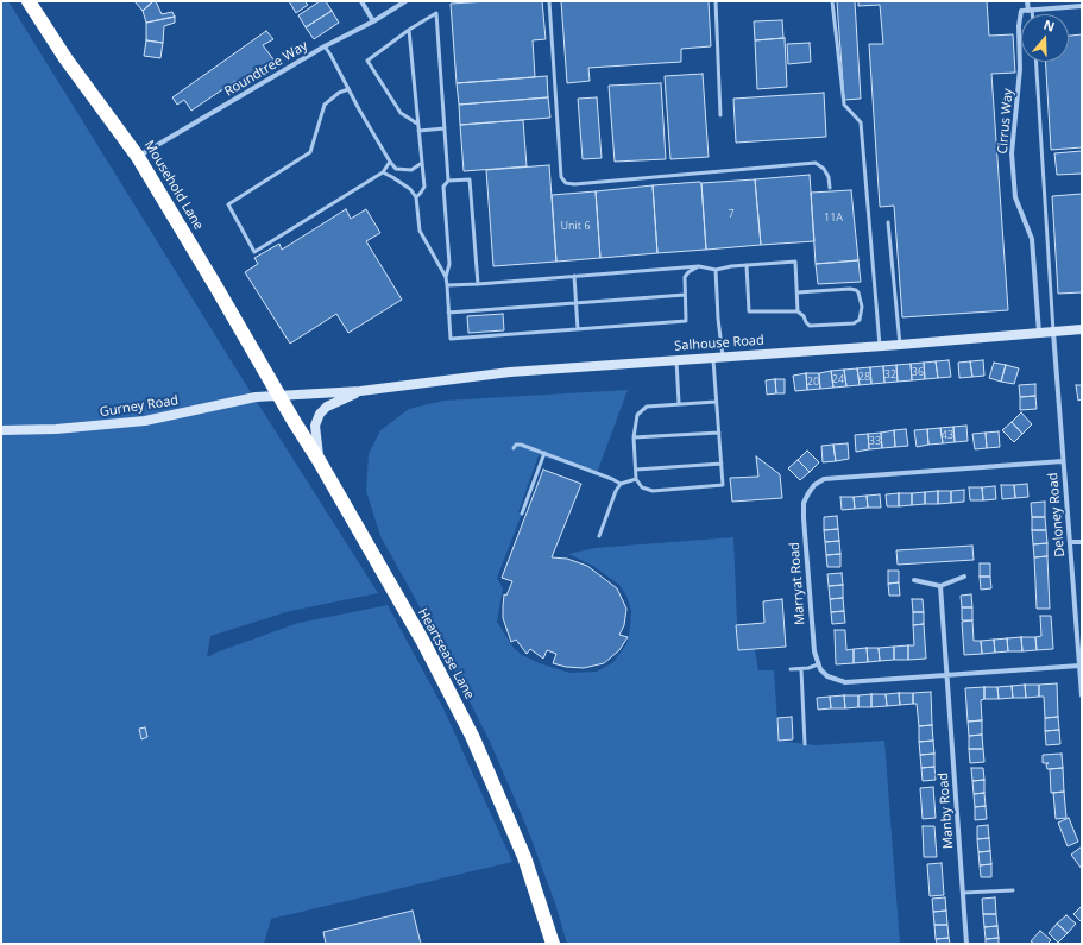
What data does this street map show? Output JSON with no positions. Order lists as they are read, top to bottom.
{
  "streets": {
    "highway": ["Mousehold Lane", "Heartsease Lane"],
    "street": [
      "Roundtree Way",
      "Cirrus Way",
      "Salhouse Road",
      "Gurney Road",
      "Deloney Road",
      "Marryat Road",
      "Manby Road"
    ]
  },
  "crossings": [
    ["Roundtree Way", "Mousehold Lane"],
    ["Cirrus Way", "Salhouse Road"],
    ["Mousehold Lane", "Salhouse Road"],
    ["Mousehold Lane", "Gurney Road"],
    ["Mousehold Lane", "Heartsease Lane"],
    ["Salhouse Road", "Gurney Road"],
    ["Salhouse Road", "Deloney Road"],
    ["Salhouse Road", "Heartsease Lane"],
    ["Gurney Road", "Heartsease Lane"],
    ["Deloney Road", "Marryat Road"]
  ],
  "house_numbers": [
    "7",
    "11A",
    "Unit 6",
    "36",
    "32",
    "28",
    "24",
    "20",
    "43",
    "33"
  ],
  "north": "top"
}
